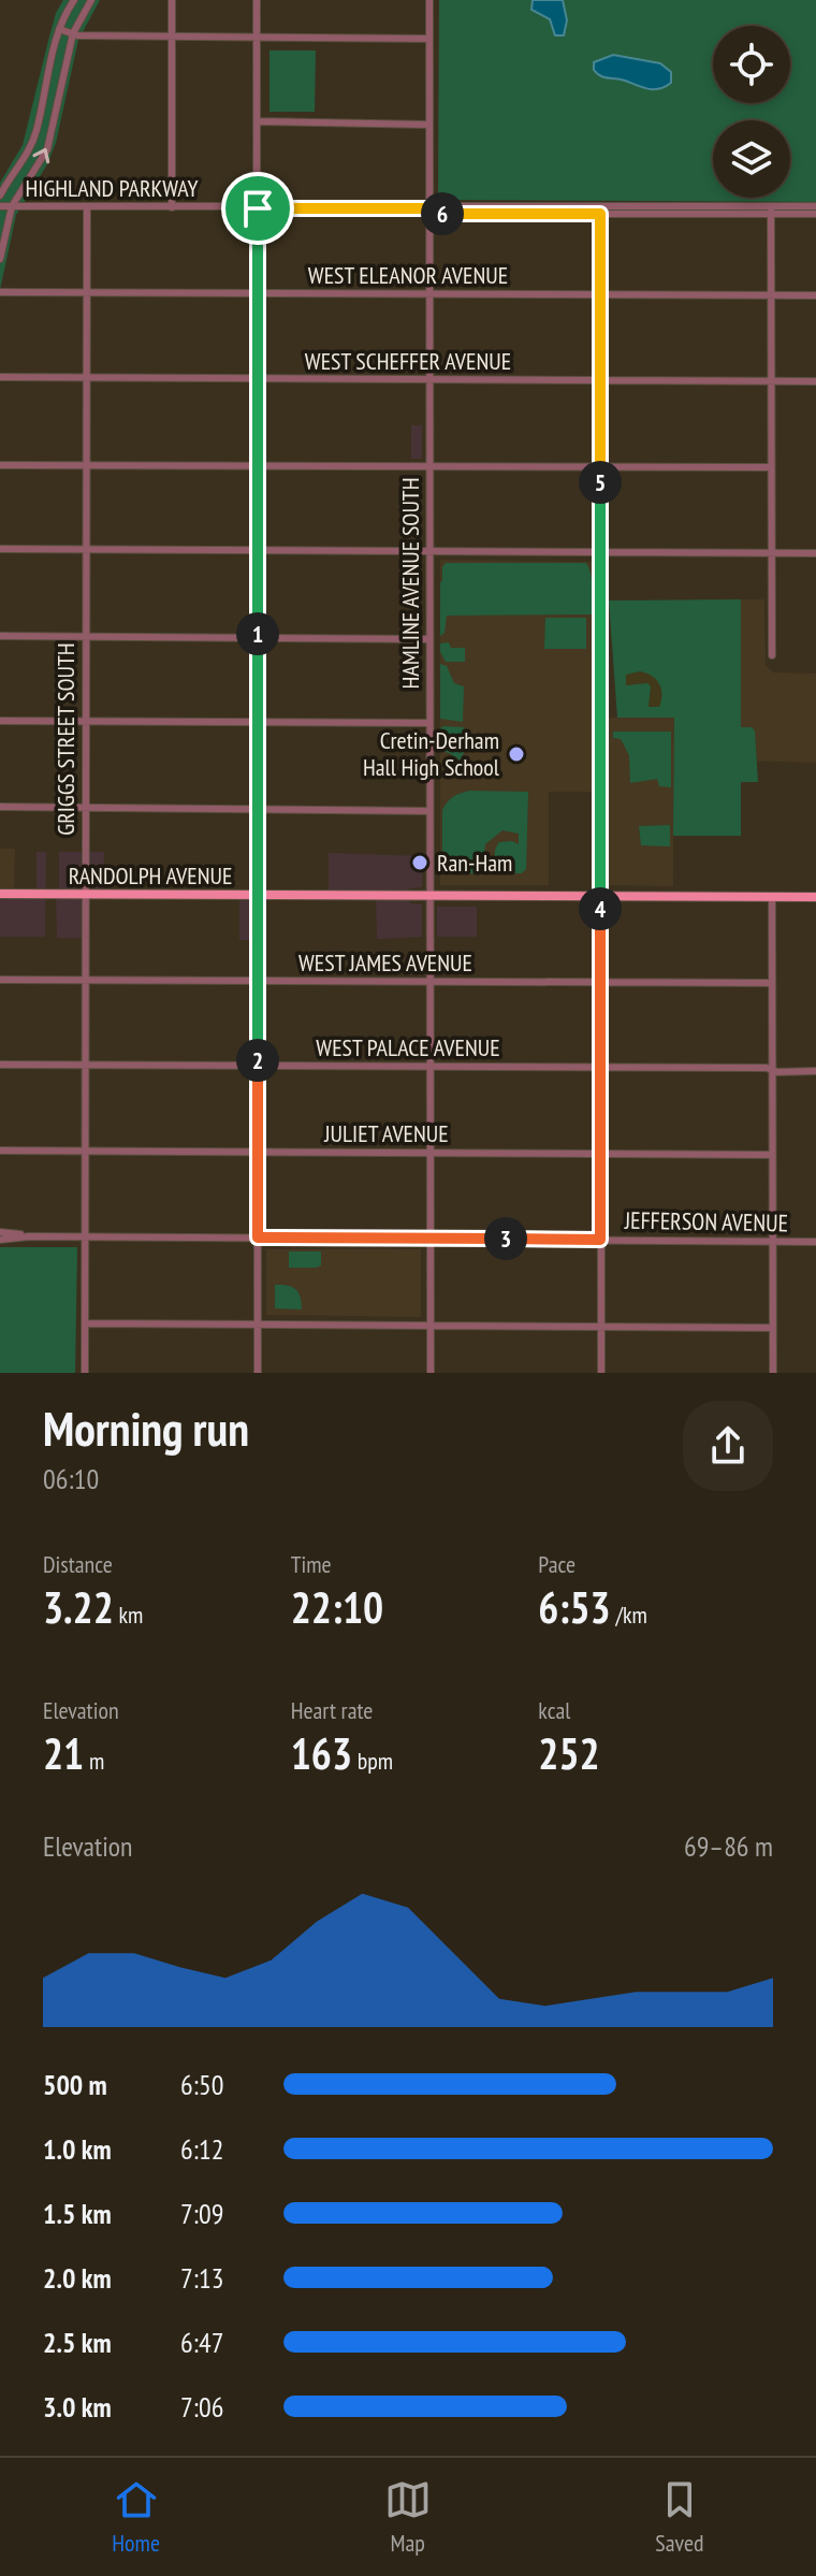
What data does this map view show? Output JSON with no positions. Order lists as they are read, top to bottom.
{
  "streets": {
    "main road": ["RANDOLPH AVENUE"],
    "street": [
      "HIGHLAND PARKWAY",
      "WEST ELEANOR AVENUE",
      "WEST SCHEFFER AVENUE",
      "HAMLINE AVENUE SOUTH",
      "GRIGGS STREET SOUTH",
      "WEST JAMES AVENUE",
      "WEST PALACE AVENUE",
      "JULIET AVENUE",
      "JEFFERSON AVENUE"
    ]
  },
  "crossings": [
    ["HIGHLAND PARKWAY", "HAMLINE AVENUE SOUTH"],
    ["HIGHLAND PARKWAY", "GRIGGS STREET SOUTH"],
    ["WEST ELEANOR AVENUE", "HAMLINE AVENUE SOUTH"],
    ["WEST ELEANOR AVENUE", "GRIGGS STREET SOUTH"],
    ["WEST SCHEFFER AVENUE", "HAMLINE AVENUE SOUTH"],
    ["WEST SCHEFFER AVENUE", "GRIGGS STREET SOUTH"],
    ["HAMLINE AVENUE SOUTH", "RANDOLPH AVENUE"],
    ["HAMLINE AVENUE SOUTH", "WEST JAMES AVENUE"],
    ["HAMLINE AVENUE SOUTH", "WEST PALACE AVENUE"],
    ["HAMLINE AVENUE SOUTH", "JULIET AVENUE"],
    ["HAMLINE AVENUE SOUTH", "JEFFERSON AVENUE"],
    ["GRIGGS STREET SOUTH", "RANDOLPH AVENUE"],
    ["GRIGGS STREET SOUTH", "WEST JAMES AVENUE"],
    ["GRIGGS STREET SOUTH", "WEST PALACE AVENUE"],
    ["GRIGGS STREET SOUTH", "JULIET AVENUE"],
    ["GRIGGS STREET SOUTH", "JEFFERSON AVENUE"]
  ],
  "places": ["Cretin-Derham Hall High School", "Ran-Ham"],
  "page": {
    "pins": [
      "6",
      "5",
      "1",
      "4",
      "2",
      "3"
    ],
    "heading": ["Morning run", "06:10"],
    "stats": [
      ["Distance", "3.22 km"],
      ["Time", "22:10"],
      ["Pace", "6:53 /km"],
      ["Elevation", "21 m"],
      ["Heart rate", "163 bpm"],
      ["kcal", "252"]
    ],
    "chart": ["Elevation", "69–86 m"],
    "list": [
      {
        "name": "500 m",
        "note": "6:50"
      },
      {
        "name": "1.0 km",
        "note": "6:12"
      },
      {
        "name": "1.5 km",
        "note": "7:09"
      },
      {
        "name": "2.0 km",
        "note": "7:13"
      },
      {
        "name": "2.5 km",
        "note": "6:47"
      },
      {
        "name": "3.0 km",
        "note": "7:06"
      }
    ],
    "tabs": ["Home", "Map", "Saved"]
  }
}
